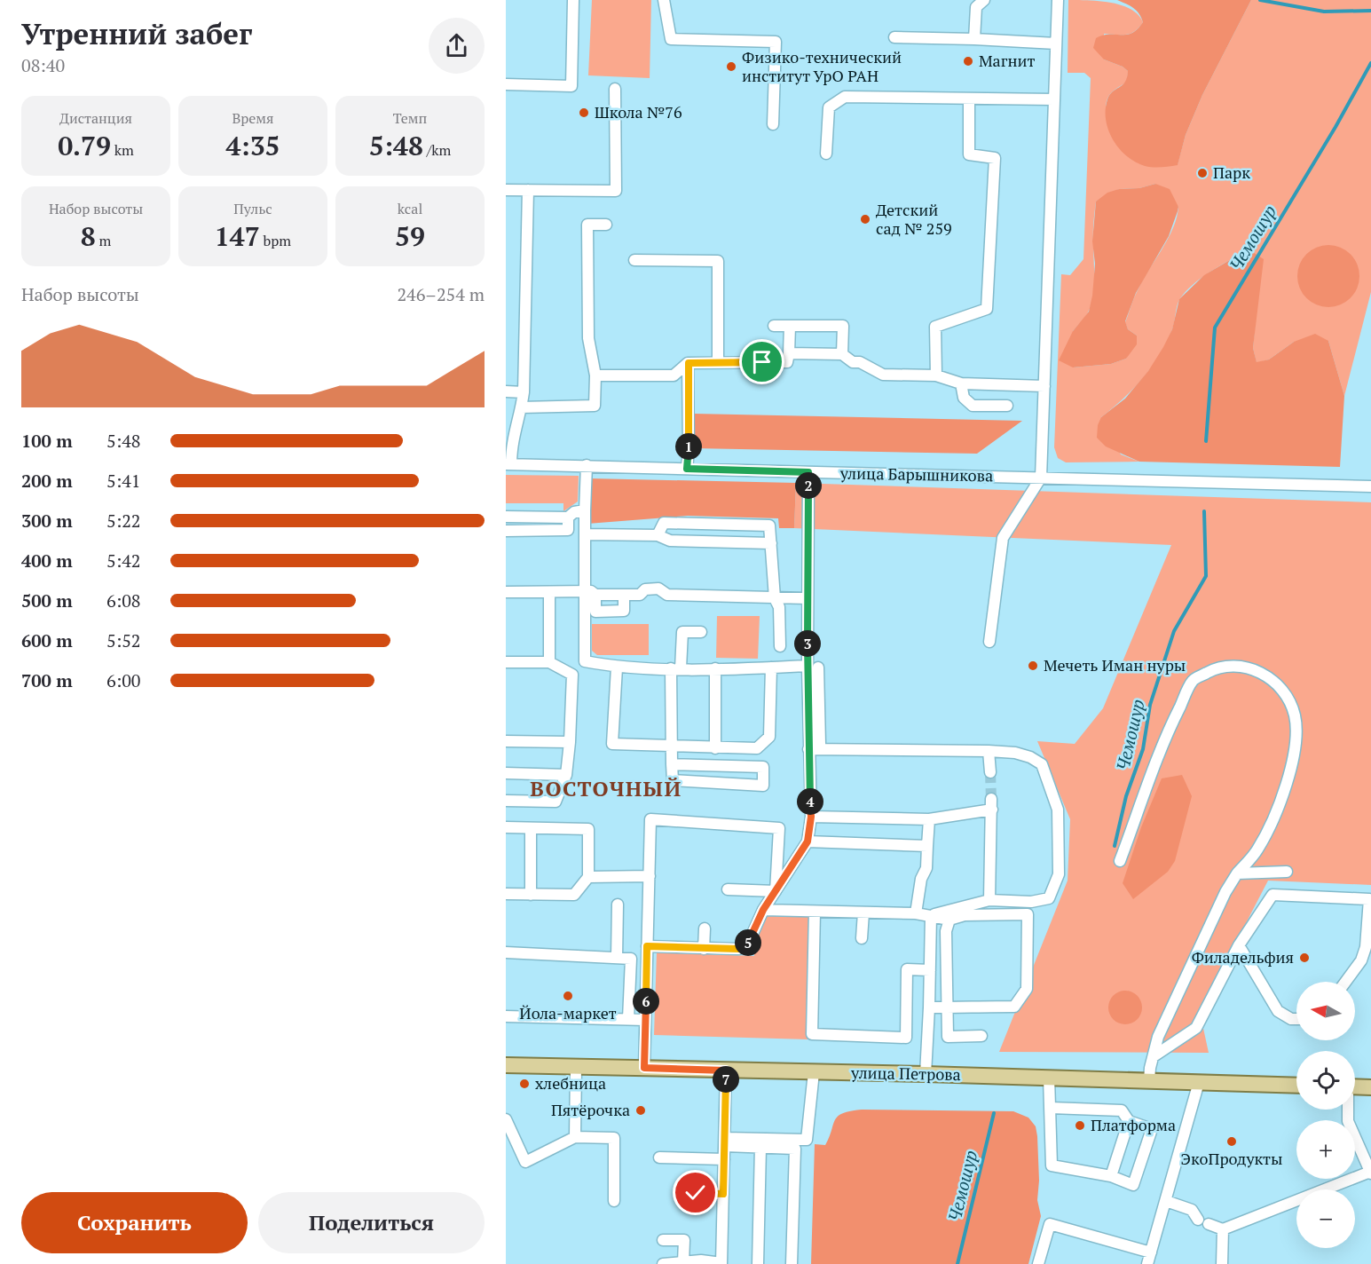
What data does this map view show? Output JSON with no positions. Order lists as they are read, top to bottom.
{
  "streets": {
    "main road": ["улица Петрова"],
    "street": ["улица Барышникова"]
  },
  "districts": ["ВОСТОЧНЫЙ"],
  "water": ["Чемошур"],
  "places": [
    "Магнит",
    "Физико-технический институт УрО РАН",
    "Школа №76",
    "Парк",
    "Детский сад № 259",
    "Мечеть Иман нуры",
    "Филадельфия",
    "Йола-маркет",
    "хлебница",
    "Пятёрочка",
    "Платформа",
    "ЭкоПродукты"
  ],
  "north": "left",
  "page": {
    "heading": ["Утренний забег", "08:40"],
    "stats": [
      ["Дистанция", "0.79 km"],
      ["Время", "4:35"],
      ["Темп", "5:48 /km"],
      ["Набор высоты", "8 m"],
      ["Пульс", "147 bpm"],
      ["kcal", "59"]
    ],
    "chart": ["Набор высоты", "246–254 m"],
    "list": [
      {
        "name": "100 m",
        "note": "5:48"
      },
      {
        "name": "200 m",
        "note": "5:41"
      },
      {
        "name": "300 m",
        "note": "5:22"
      },
      {
        "name": "400 m",
        "note": "5:42"
      },
      {
        "name": "500 m",
        "note": "6:08"
      },
      {
        "name": "600 m",
        "note": "5:52"
      },
      {
        "name": "700 m",
        "note": "6:00"
      }
    ],
    "pins": [
      "1",
      "2",
      "3",
      "4",
      "5",
      "6",
      "7"
    ],
    "map_buttons": ["+", "−"],
    "buttons": ["Сохранить", "Поделиться"]
  }
}
